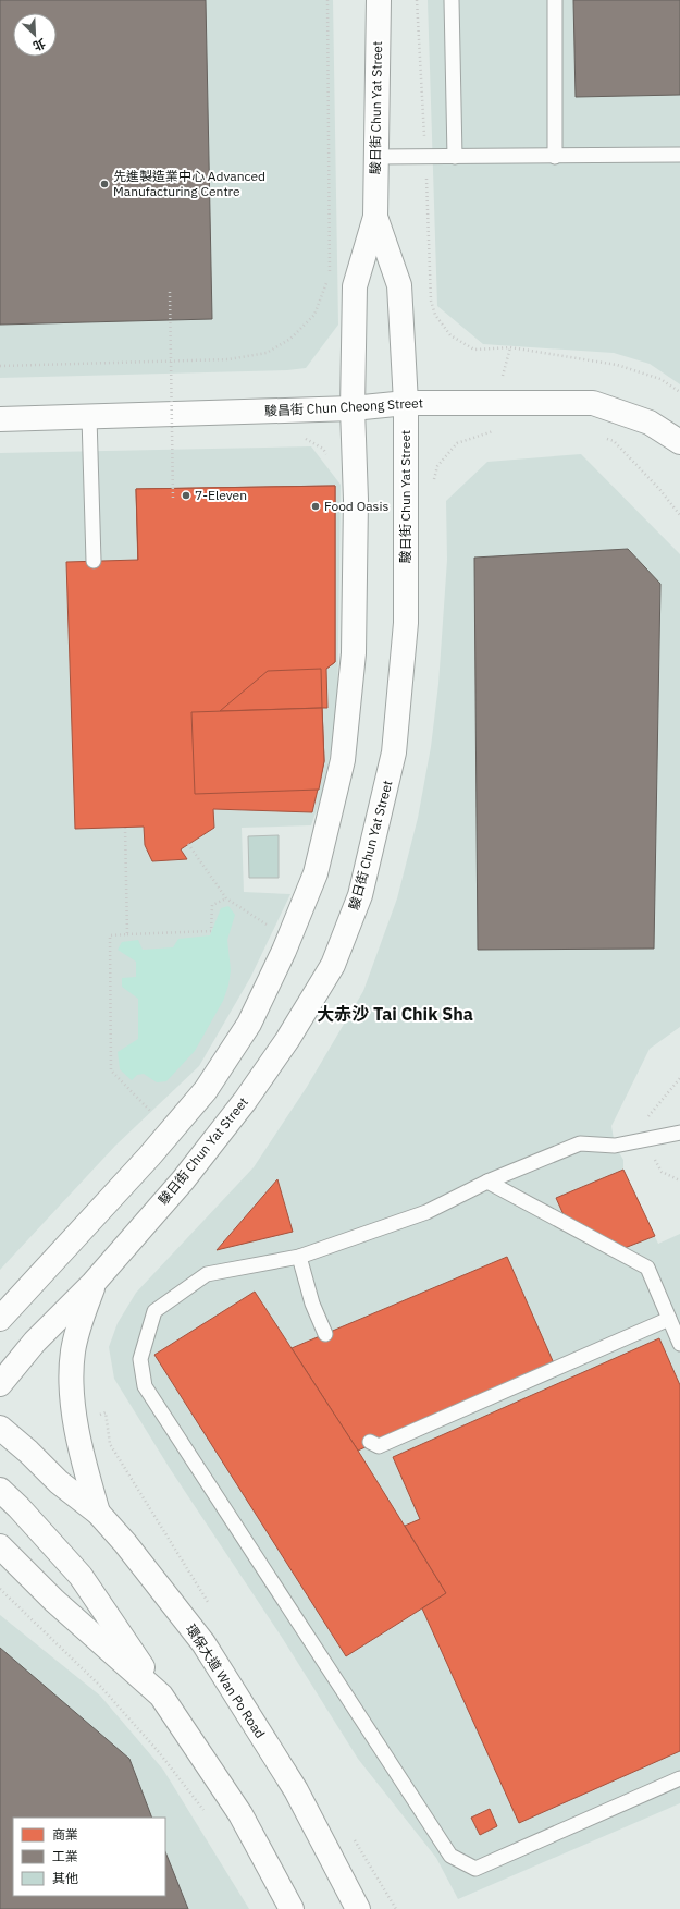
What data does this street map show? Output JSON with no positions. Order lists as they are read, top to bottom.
{
  "streets": {
    "street": ["駿日街 Chun Yat Street", "駿昌街 Chun Cheong Street", "環保大道 Wan Po Road"]
  },
  "crossings": [
    ["駿日街 Chun Yat Street", "駿昌街 Chun Cheong Street"]
  ],
  "districts": ["大赤沙 Tai Chik Sha"],
  "places": ["先進製造業中心 Advanced Manufacturing Centre", "7-Eleven", "Food Oasis"],
  "legend": ["商業", "工業", "其他"],
  "north": "bottom right"
}
